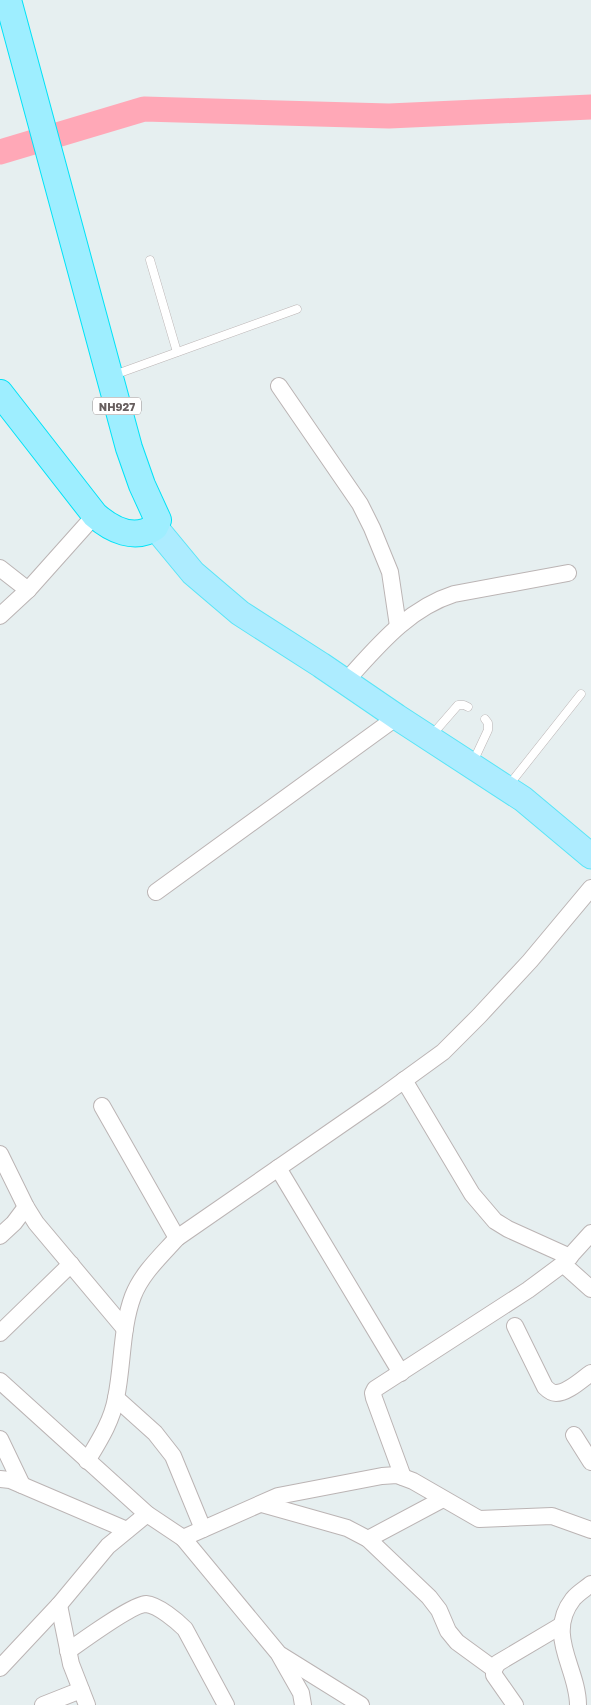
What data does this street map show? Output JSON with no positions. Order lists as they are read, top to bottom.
{
  "streets": {
    "highway": ["NH927"]
  }
}
